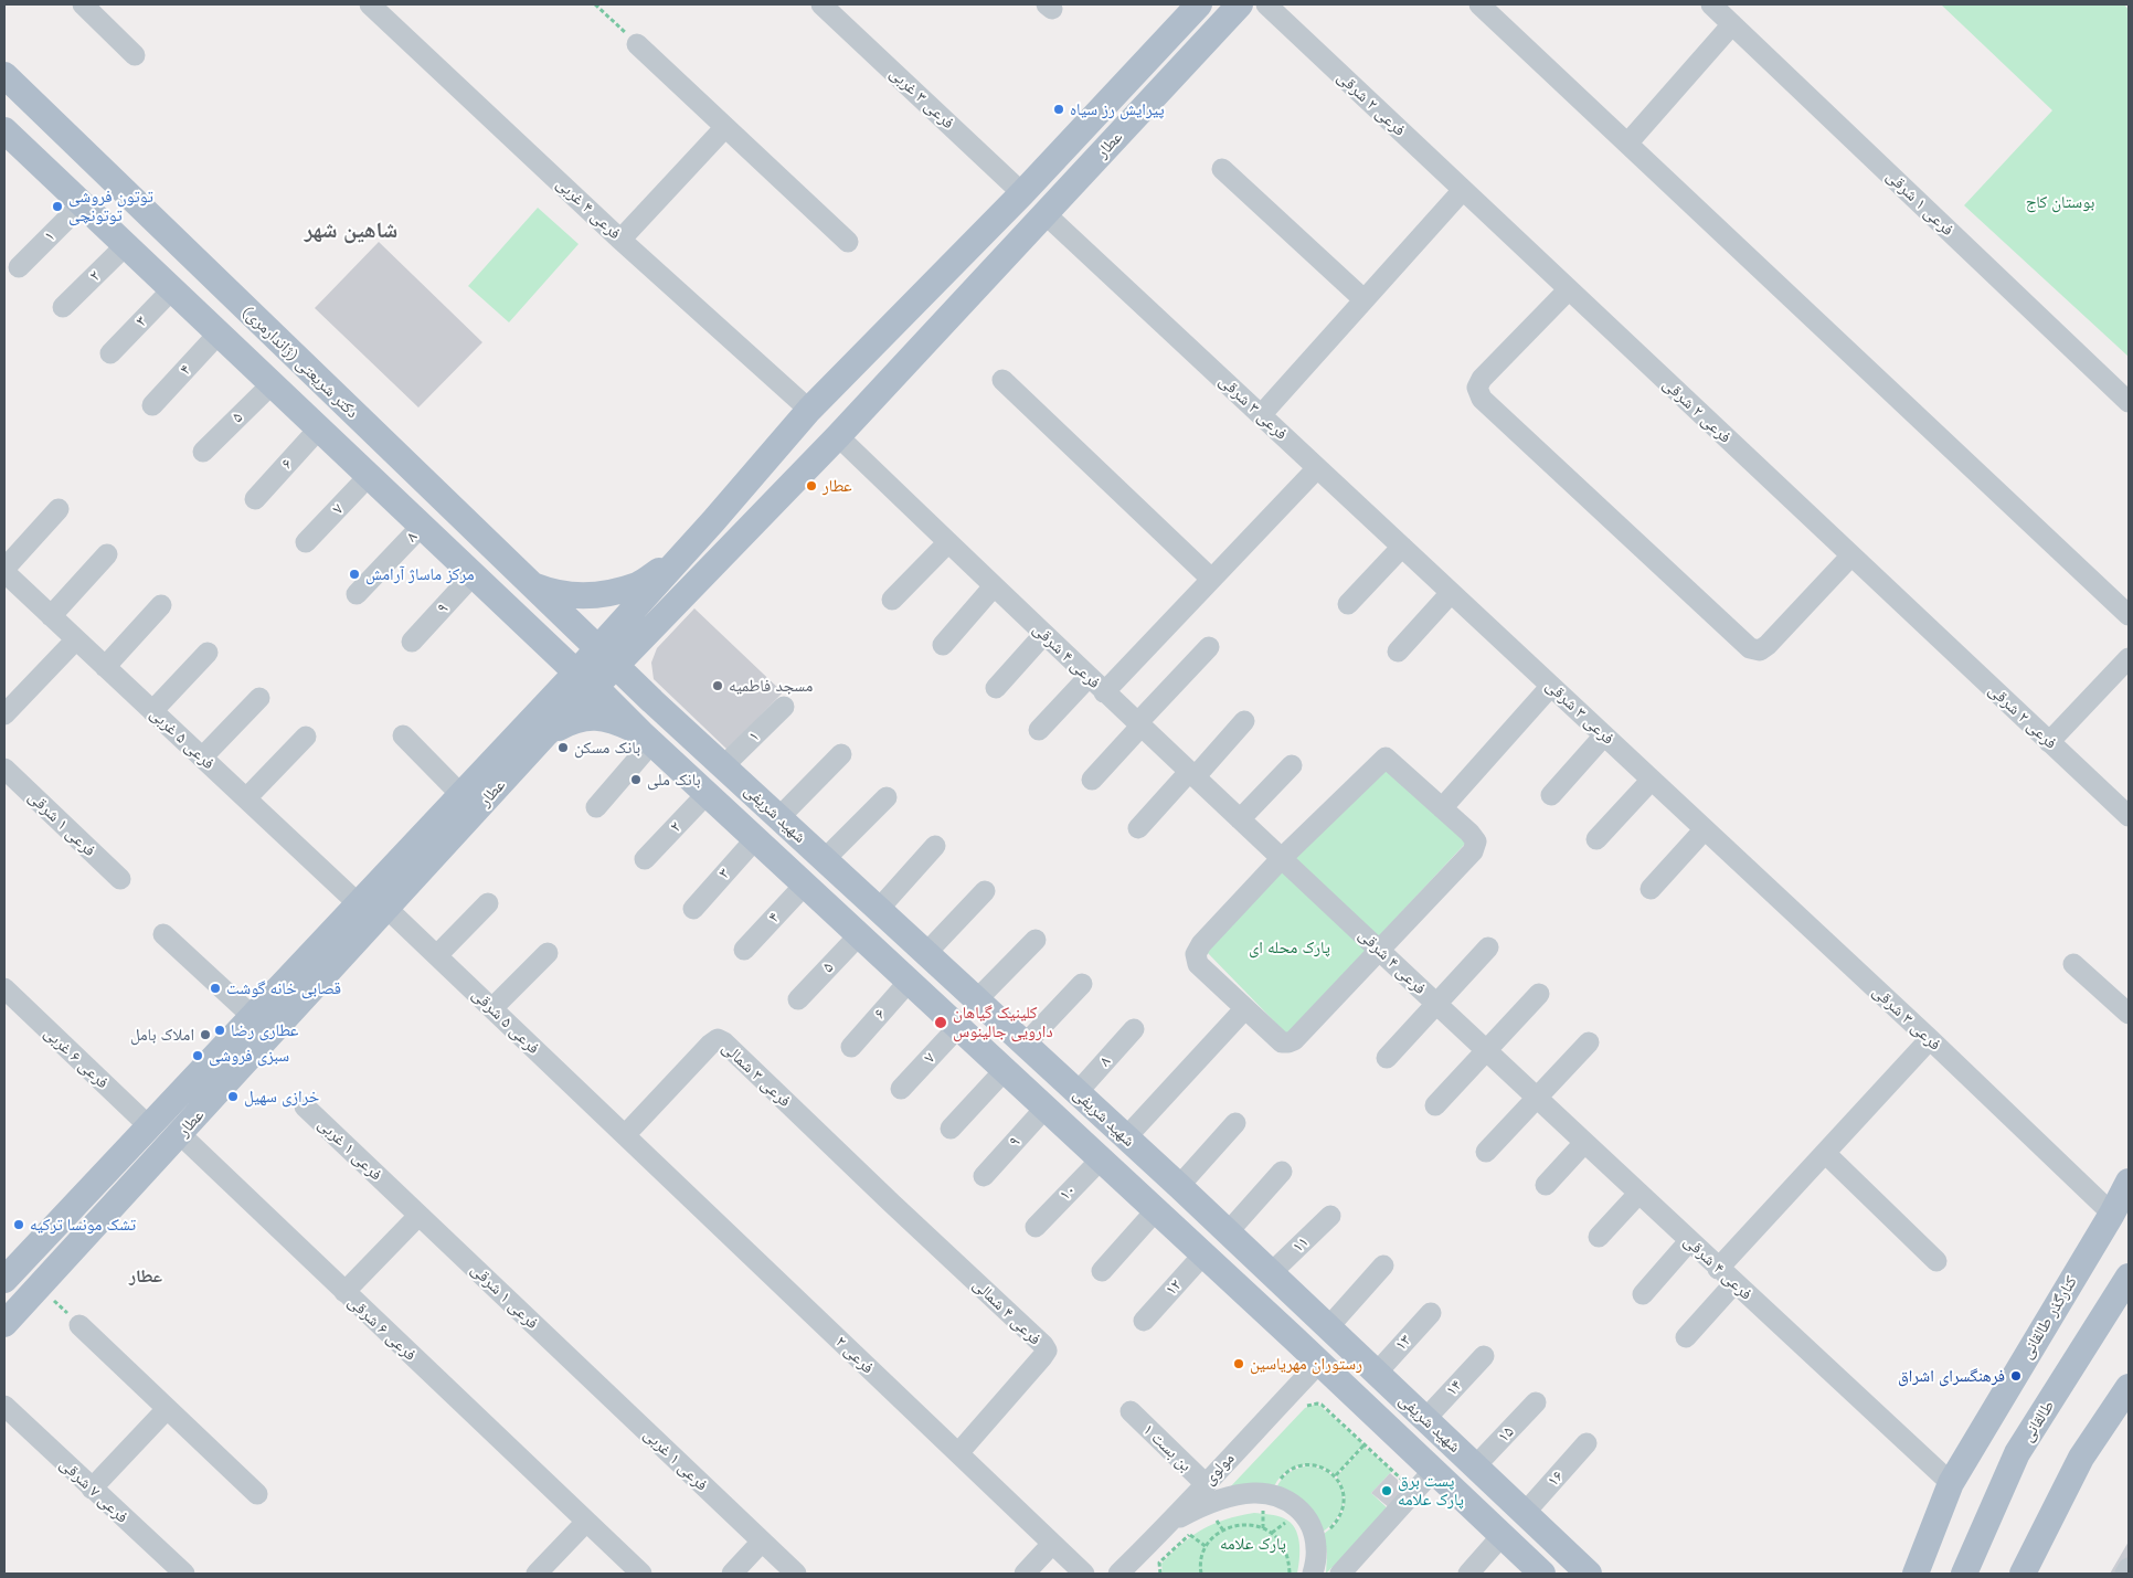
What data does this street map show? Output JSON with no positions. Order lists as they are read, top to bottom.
{
  "streets": {
    "main road": [
      "عطار",
      "دکتر شریعتی (ژاندارمری)",
      "شهید شریفی",
      "کنارگذر طالقانی",
      "طالقانی"
    ],
    "street": [
      "فرعی ۳ غربی",
      "فرعی ۲ شرقی",
      "فرعی ۱ شرقی",
      "فرعی ۴ غربی",
      "۱",
      "۲",
      "۳",
      "۴",
      "فرعی ۳ شرقی",
      "۵",
      "۶",
      "۷",
      "۸",
      "۹",
      "فرعی ۴ شرقی",
      "فرعی ۵ غربی",
      "فرعی ۵ شرقی",
      "فرعی ۶ غربی",
      "فرعی ۳ شمالی",
      "فرعی ۱ غربی",
      "۱۰",
      "۱۱",
      "۱۲",
      "فرعی ۴ شمالی",
      "فرعی ۶ شرقی",
      "۱۳",
      "فرعی ۲",
      "۱۴",
      "۱۵",
      "بن بست ۱",
      "مولوی",
      "۱۶",
      "فرعی ۷ شرقی"
    ]
  },
  "crossings": [
    ["فرعی ۳ غربی", "عطار"],
    ["عطار", "فرعی ۴ غربی"],
    ["عطار", "دکتر شریعتی (ژاندارمری)"],
    ["عطار", "فرعی ۳ شرقی"],
    ["عطار", "فرعی ۴ شرقی"],
    ["عطار", "فرعی ۵ غربی"],
    ["عطار", "شهید شریفی"],
    ["عطار", "فرعی ۵ شرقی"],
    ["عطار", "فرعی ۶ غربی"],
    ["عطار", "فرعی ۶ شرقی"],
    ["فرعی ۱ شرقی", "فرعی ۱ غربی"],
    ["۱", "دکتر شریعتی (ژاندارمری)"],
    ["۱", "شهید شریفی"],
    ["۲", "دکتر شریعتی (ژاندارمری)"],
    ["۲", "شهید شریفی"],
    ["۳", "دکتر شریعتی (ژاندارمری)"],
    ["۳", "شهید شریفی"],
    ["دکتر شریعتی (ژاندارمری)", "۴"],
    ["دکتر شریعتی (ژاندارمری)", "۵"],
    ["دکتر شریعتی (ژاندارمری)", "۶"],
    ["دکتر شریعتی (ژاندارمری)", "۷"],
    ["دکتر شریعتی (ژاندارمری)", "۸"],
    ["دکتر شریعتی (ژاندارمری)", "۹"],
    ["دکتر شریعتی (ژاندارمری)", "شهید شریفی"],
    ["۴", "شهید شریفی"],
    ["فرعی ۳ شرقی", "کنارگذر طالقانی"],
    ["۵", "شهید شریفی"],
    ["۶", "شهید شریفی"],
    ["۷", "شهید شریفی"],
    ["۸", "شهید شریفی"],
    ["۹", "شهید شریفی"],
    ["فرعی ۴ شرقی", "کنارگذر طالقانی"],
    ["شهید شریفی", "۱۰"],
    ["شهید شریفی", "۱۱"],
    ["شهید شریفی", "۱۲"],
    ["شهید شریفی", "۱۳"],
    ["شهید شریفی", "۱۴"],
    ["شهید شریفی", "۱۵"],
    ["شهید شریفی", "مولوی"],
    ["شهید شریفی", "۱۶"],
    ["فرعی ۵ شرقی", "فرعی ۳ شمالی"],
    ["فرعی ۵ شرقی", "فرعی ۲"],
    ["فرعی ۳ شمالی", "فرعی ۴ شمالی"],
    ["فرعی ۳ شمالی", "فرعی ۲"],
    ["فرعی ۴ شمالی", "فرعی ۲"],
    ["بن بست ۱", "مولوی"]
  ],
  "districts": ["شاهین شهر", "عطار"],
  "parks": ["بوستان کاج", "پارک محله ای", "پارک علامه"],
  "places": [
    "پیرایش رز سیاه",
    "توتون فروشی توتونچی",
    "عطار",
    "مرکز ماساژ آرامش",
    "مسجد فاطمیه",
    "بانک مسکن",
    "بانک ملی",
    "قصابی خانه گوشت",
    "کلینیک گیاهان دارویی جالینوس",
    "عطاری رضا",
    "املاک بامل",
    "سبزی فروشی",
    "خرازی سهیل",
    "تشک مونسا ترکیه",
    "رستوران مهریاسین",
    "فرهنگسرای اشراق",
    "پست برق پارک علامه"
  ]
}
